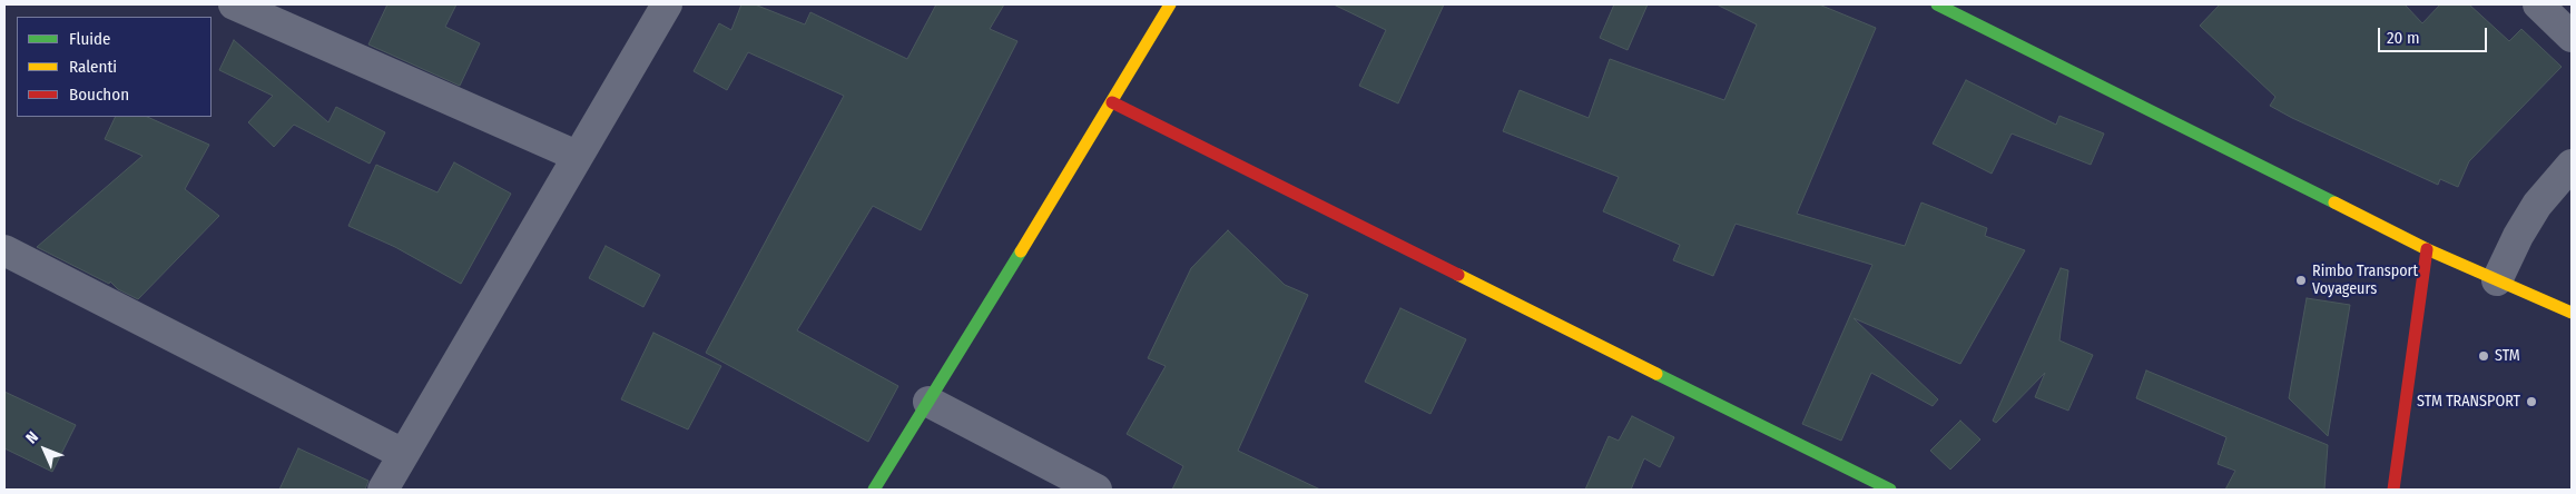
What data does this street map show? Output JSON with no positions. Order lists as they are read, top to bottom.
{
  "places": ["Rimbo Transport Voyageurs", "STM", "STM TRANSPORT"],
  "legend": ["Fluide", "Ralenti", "Bouchon"],
  "scale_bar": "20 m",
  "north": "top left"
}
